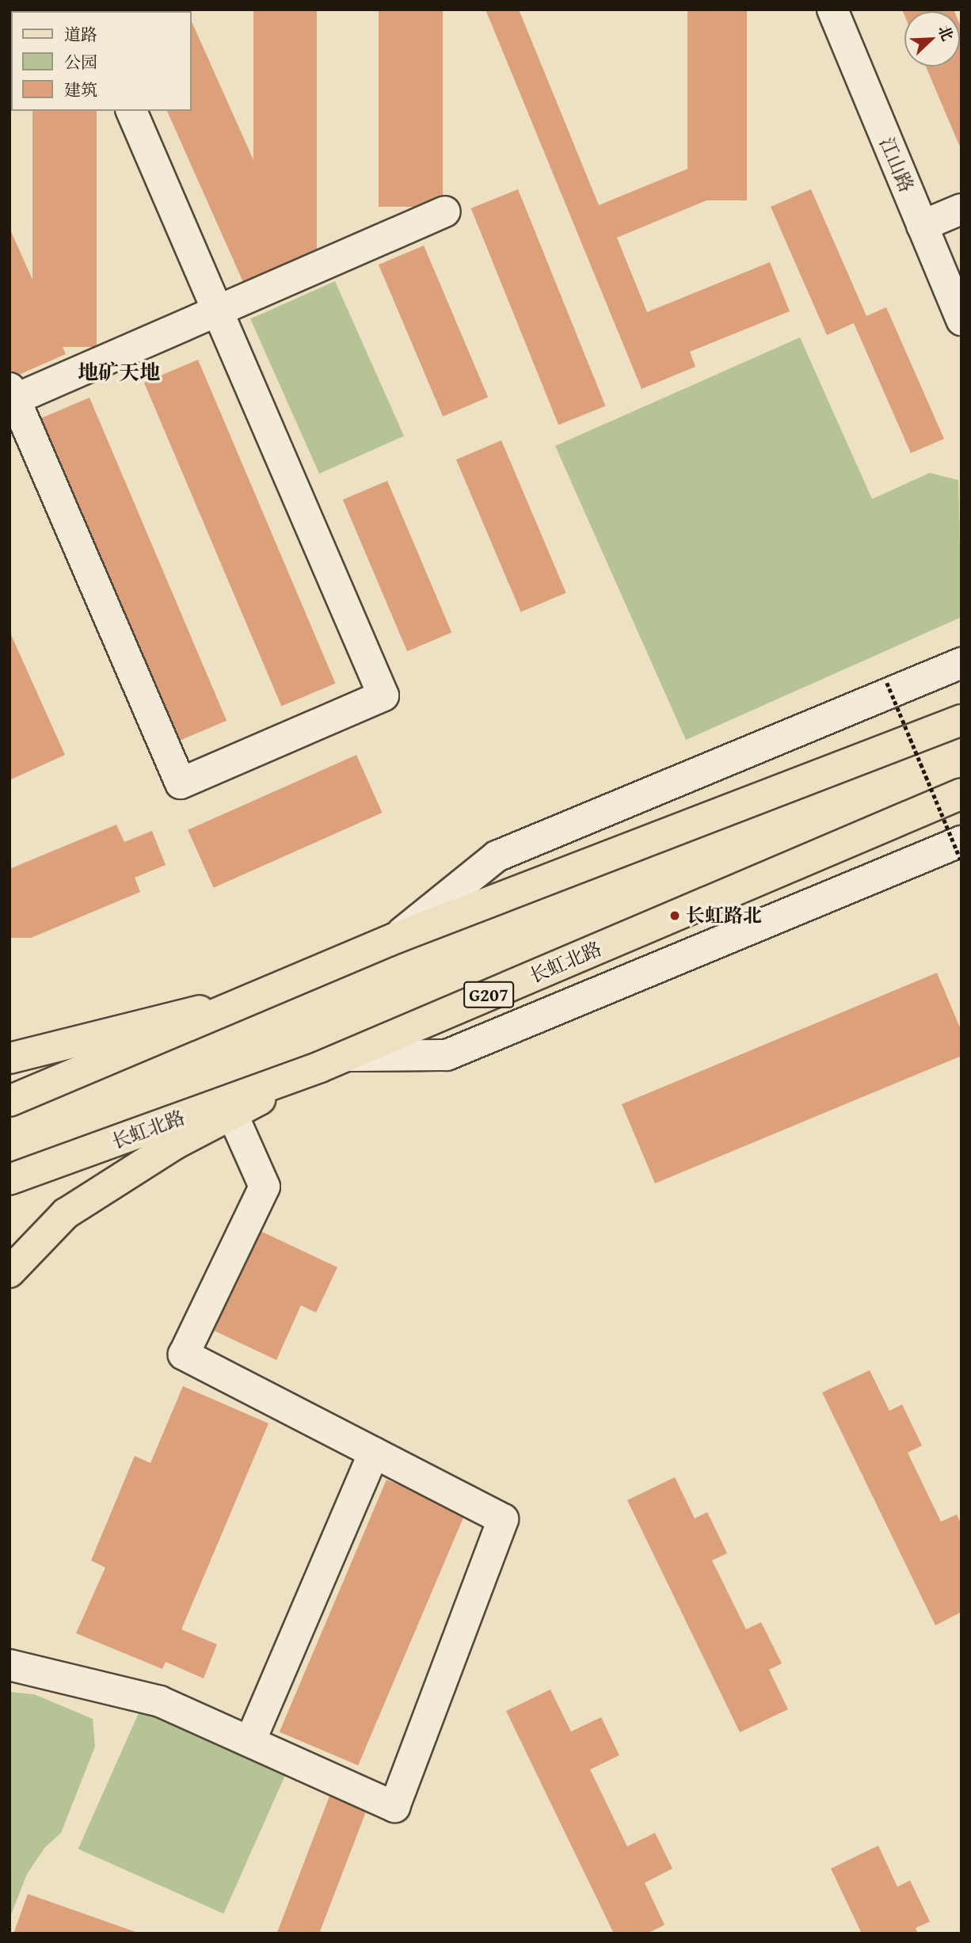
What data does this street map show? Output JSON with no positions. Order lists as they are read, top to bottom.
{
  "streets": {
    "main road": ["长虹北路", "G207"],
    "street": ["江山路"]
  },
  "districts": ["地矿天地"],
  "places": ["长虹路北"],
  "legend": ["道路", "公园", "建筑"],
  "north": "top right"
}
